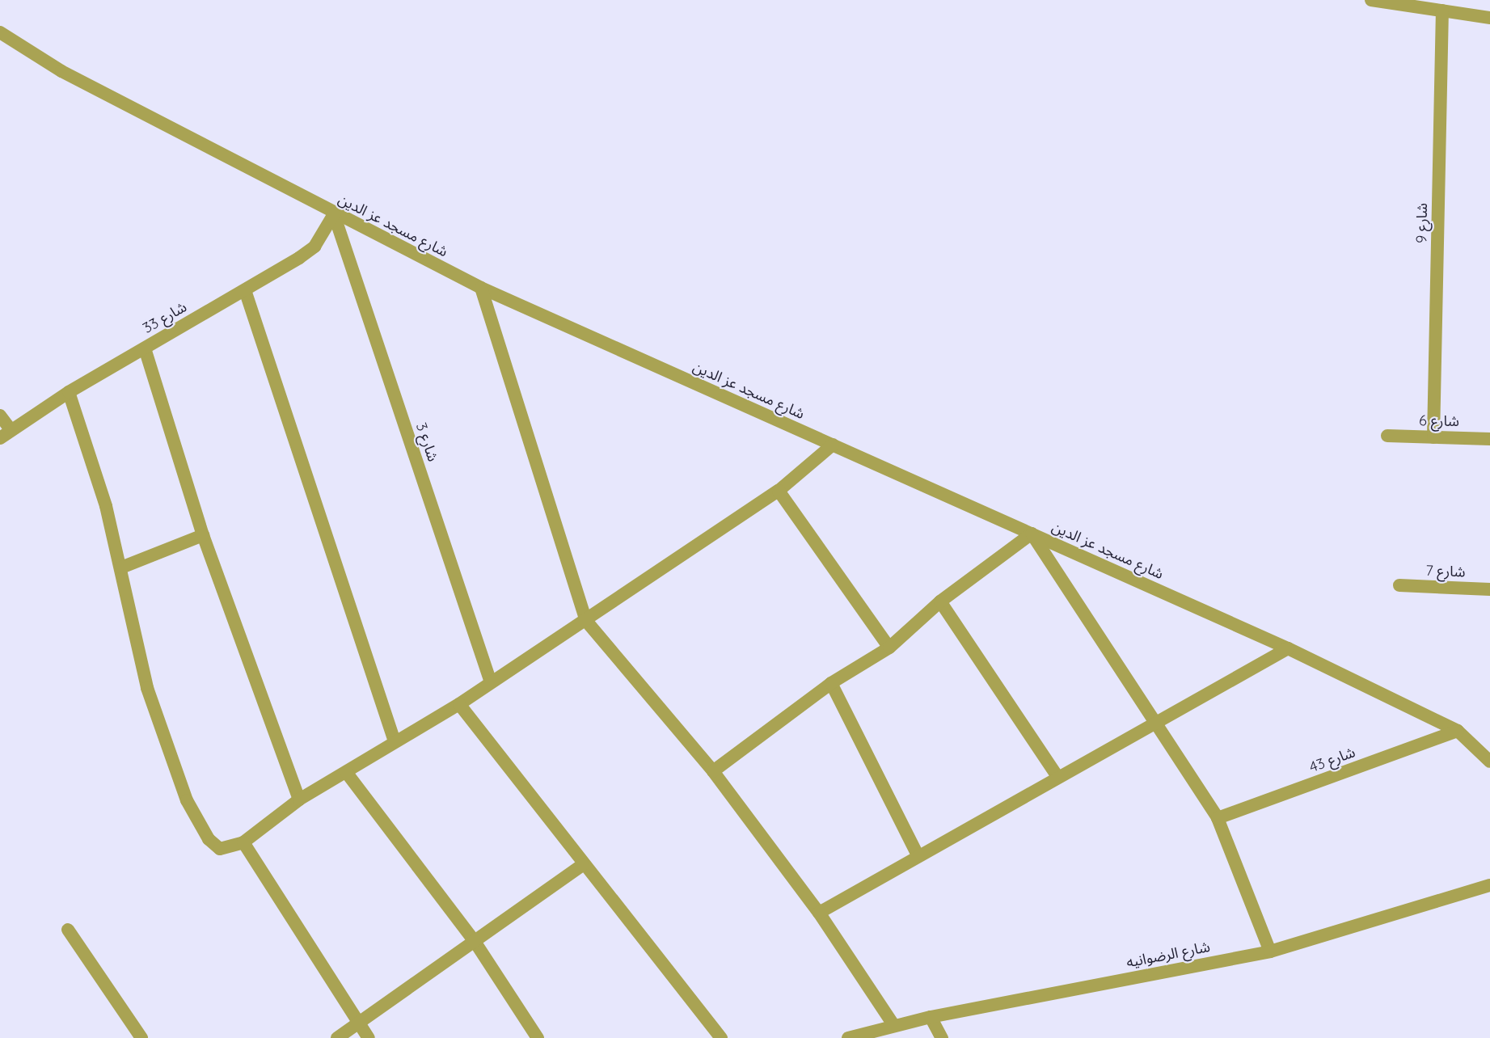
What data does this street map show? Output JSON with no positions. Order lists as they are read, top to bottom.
{
  "streets": {
    "street": [
      "شارع 9",
      "شارع مسجد عز الدين",
      "شارع 33",
      "شارع 6",
      "شارع 3",
      "شارع 7",
      "شارع 43",
      "شارع الرضوانيه"
    ]
  },
  "crossings": [
    ["شارع 9", "شارع 6"],
    ["شارع مسجد عز الدين", "شارع 33"],
    ["شارع مسجد عز الدين", "شارع 3"],
    ["شارع مسجد عز الدين", "شارع 43"],
    ["شارع 33", "شارع 3"]
  ]
}
